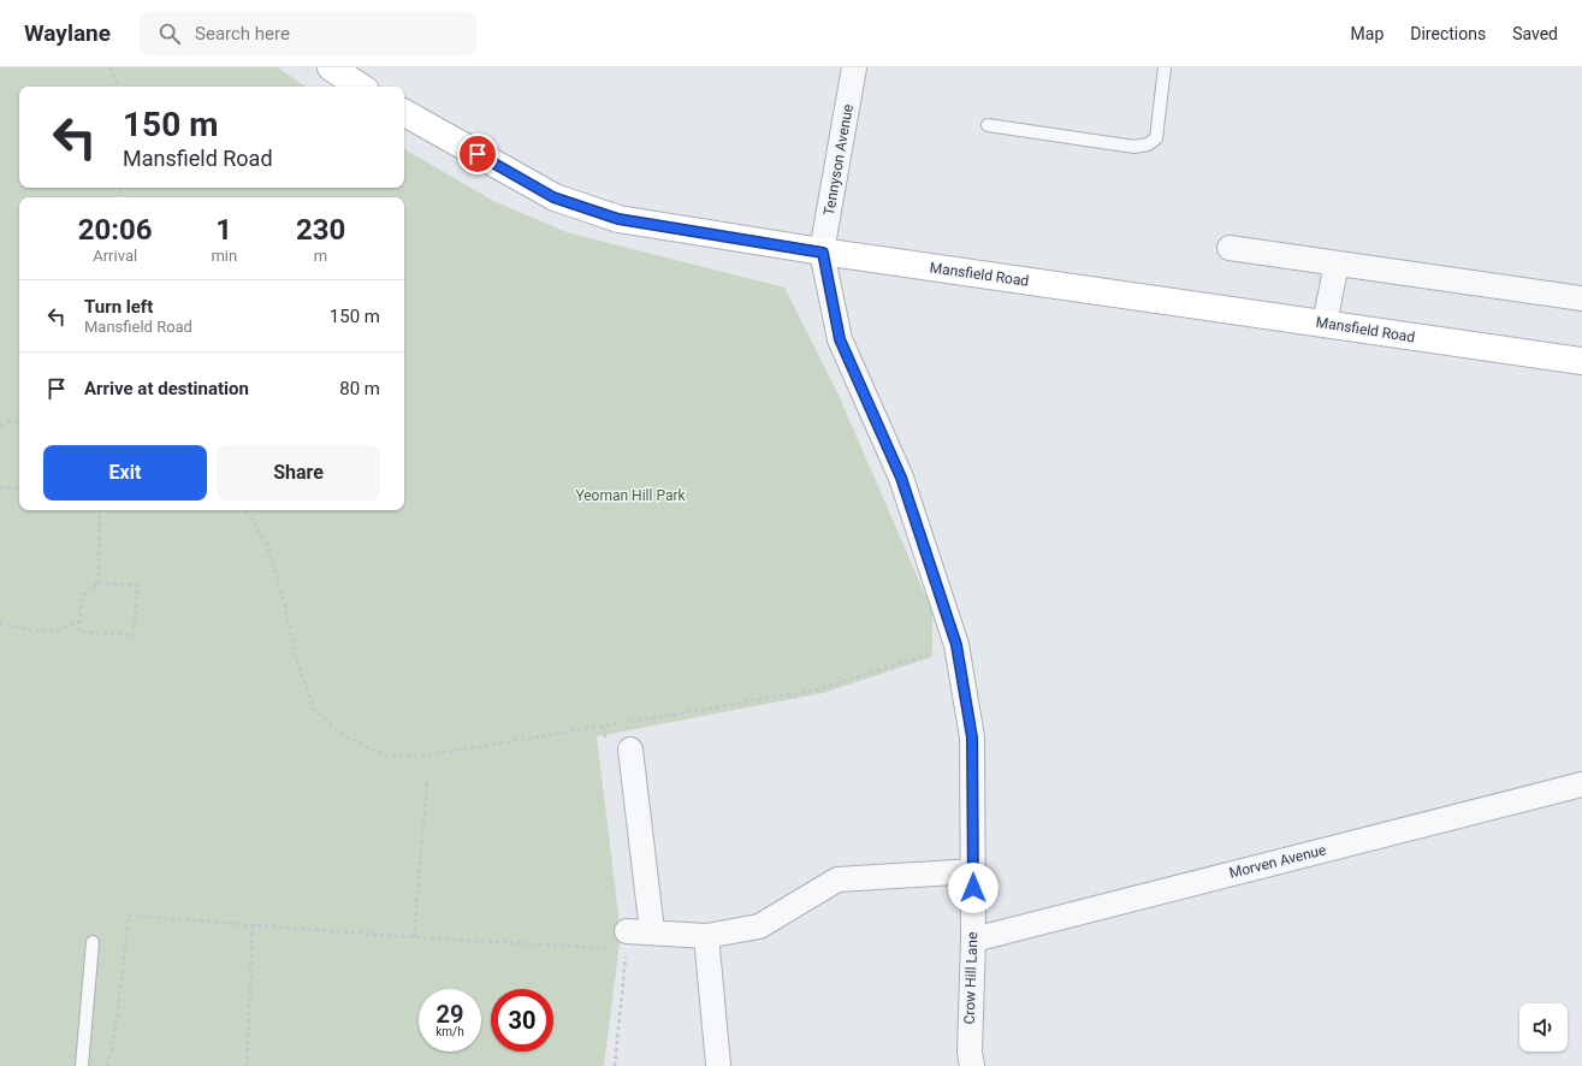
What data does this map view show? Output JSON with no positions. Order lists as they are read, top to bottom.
{
  "streets": {
    "main road": ["Mansfield Road"],
    "street": ["Tennyson Avenue", "Morven Avenue", "Crow Hill Lane"]
  },
  "crossings": [
    ["Tennyson Avenue", "Mansfield Road"],
    ["Tennyson Avenue", "Crow Hill Lane"],
    ["Mansfield Road", "Crow Hill Lane"],
    ["Morven Avenue", "Crow Hill Lane"]
  ],
  "parks": ["Yeoman Hill Park"],
  "page": {
    "header": "Waylane",
    "search": "Search here",
    "nav": ["Map", "Directions", "Saved"],
    "turn": ["150 m", "Mansfield Road"],
    "eta": [
      "20:06",
      "Arrival",
      "1",
      "min",
      "230",
      "m"
    ],
    "list": [
      {
        "name": "Turn left",
        "note": "Mansfield Road",
        "value": "150 m"
      },
      {
        "name": "Arrive at destination",
        "value": "80 m"
      }
    ],
    "buttons": ["Exit", "Share"],
    "speed": "29 km/h",
    "limit": "30"
  }
}
